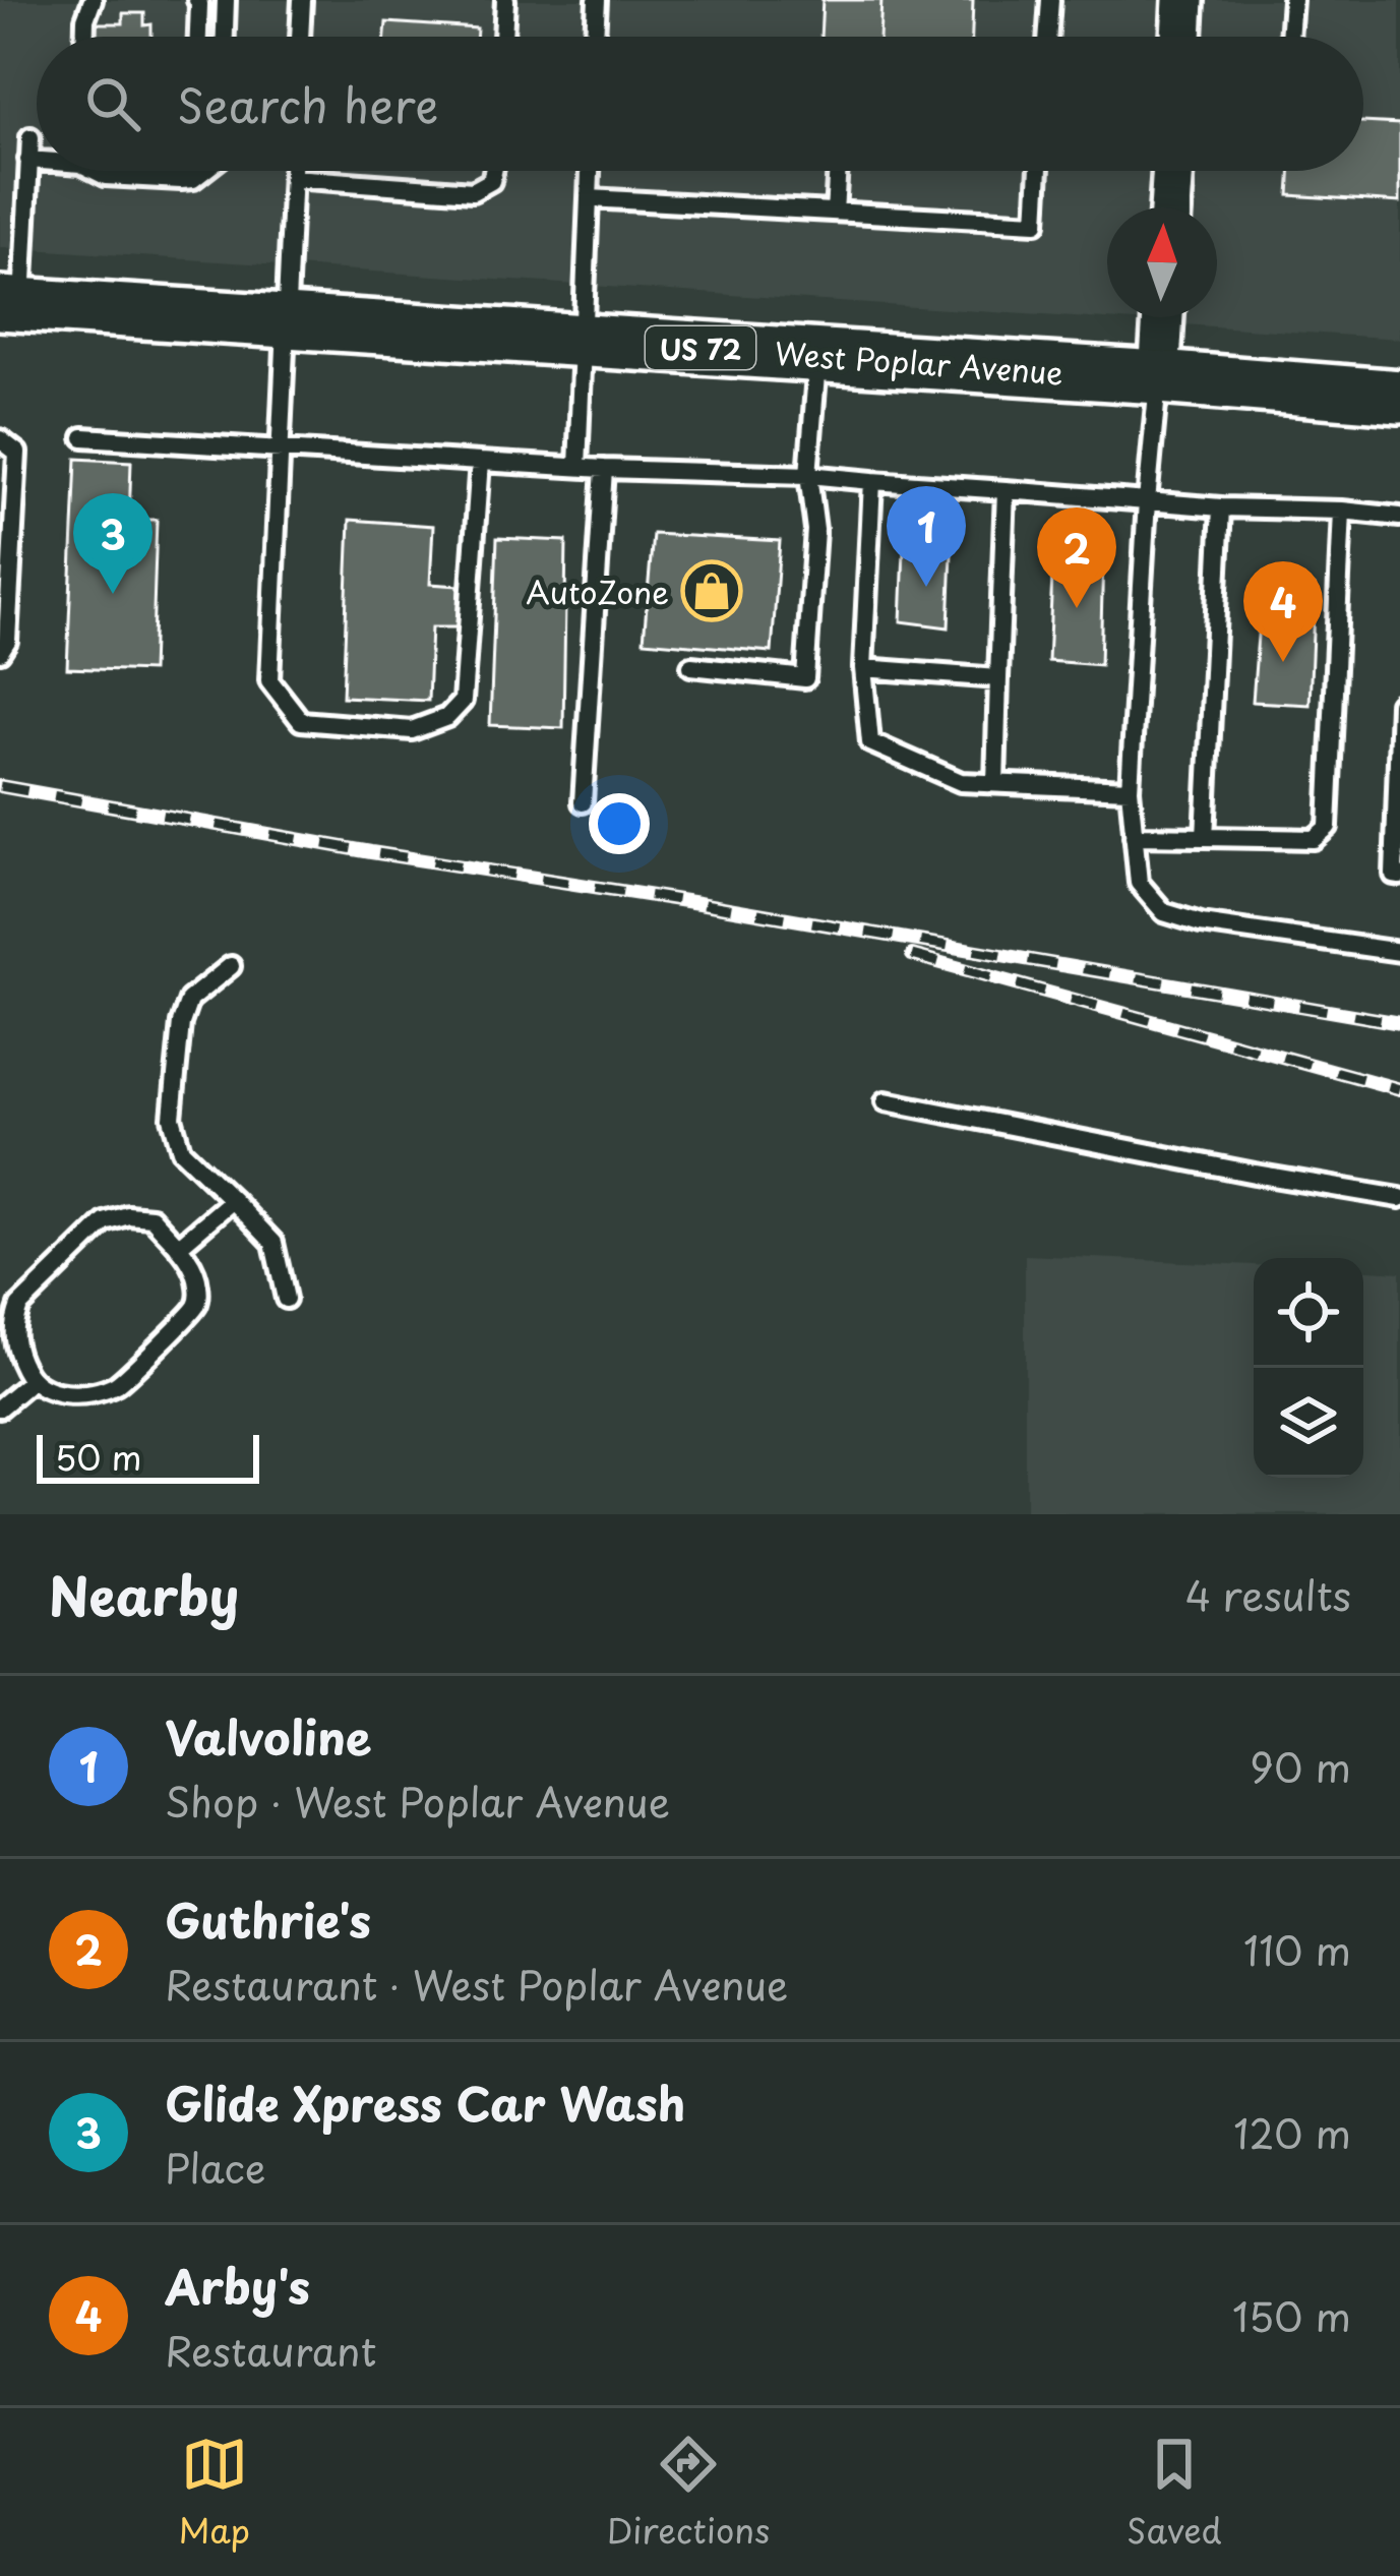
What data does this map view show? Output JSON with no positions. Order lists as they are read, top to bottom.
{
  "streets": {
    "main road": ["US 72", "West Poplar Avenue"]
  },
  "places": {
    "shop": ["AutoZone"]
  },
  "scale_bar": "50 m",
  "north": "top",
  "page": {
    "search": "Search here",
    "pins": [
      "1",
      "3",
      "2",
      "4"
    ],
    "scale": "50 m",
    "heading": ["Nearby", "4 results"],
    "list": [
      {
        "mark": "1",
        "name": "Valvoline",
        "note": "Shop · West Poplar Avenue",
        "value": "90 m"
      },
      {
        "mark": "2",
        "name": "Guthrie's",
        "note": "Restaurant · West Poplar Avenue",
        "value": "110 m"
      },
      {
        "mark": "3",
        "name": "Glide Xpress Car Wash",
        "note": "Place",
        "value": "120 m"
      },
      {
        "mark": "4",
        "name": "Arby's",
        "note": "Restaurant",
        "value": "150 m"
      }
    ],
    "nav": ["Map", "Directions", "Saved"]
  }
}
